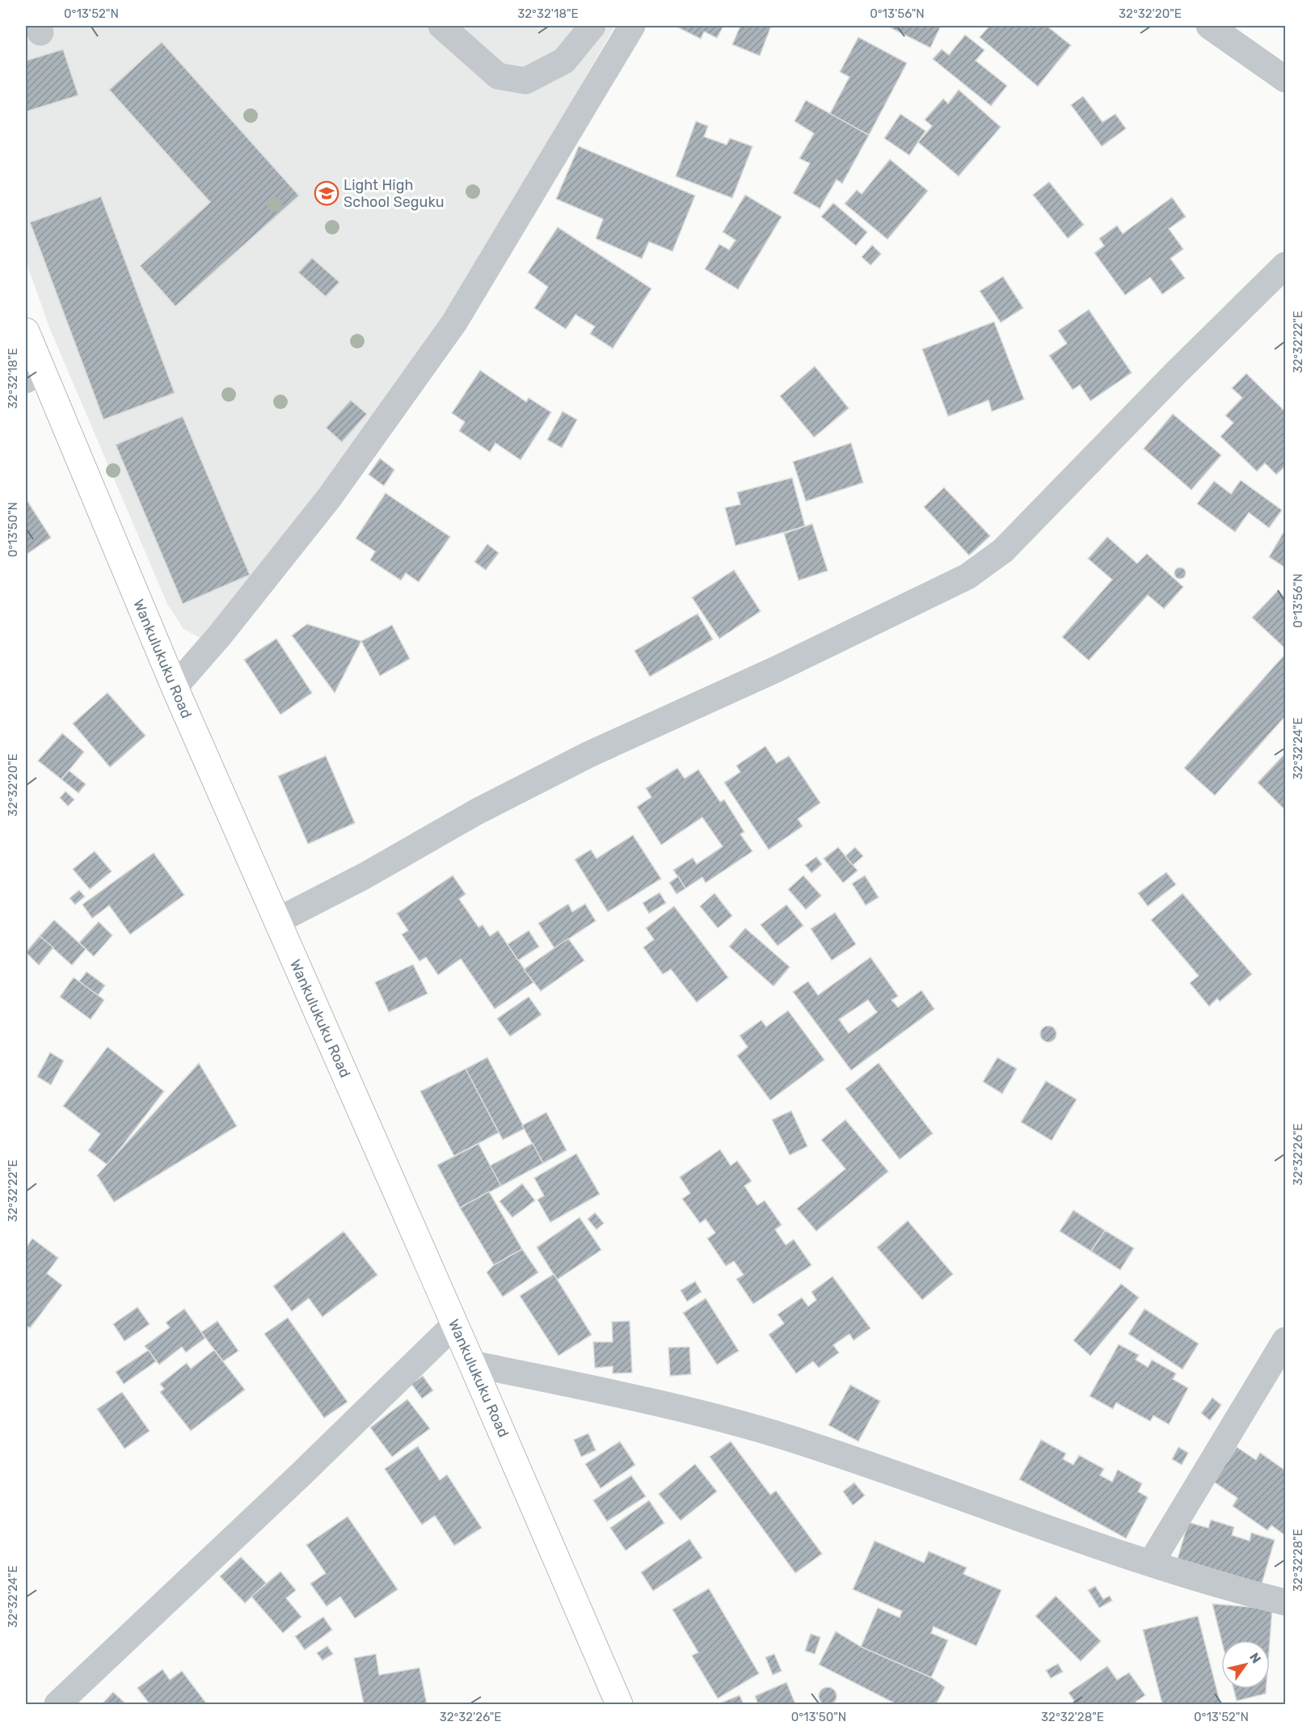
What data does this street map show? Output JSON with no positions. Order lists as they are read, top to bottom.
{
  "streets": {
    "main road": ["Wankulukuku Road"]
  },
  "places": {
    "school or university": ["Light High School Seguku"]
  },
  "north": "top right",
  "coordinates": [
    "0°13'52\"N",
    "32°32'18\"E",
    "0°13'56\"N",
    "32°32'20\"E",
    "32°32'22\"E",
    "0°13'50\"N",
    "32°32'24\"E",
    "32°32'26\"E",
    "32°32'28\"E"
  ]
}
